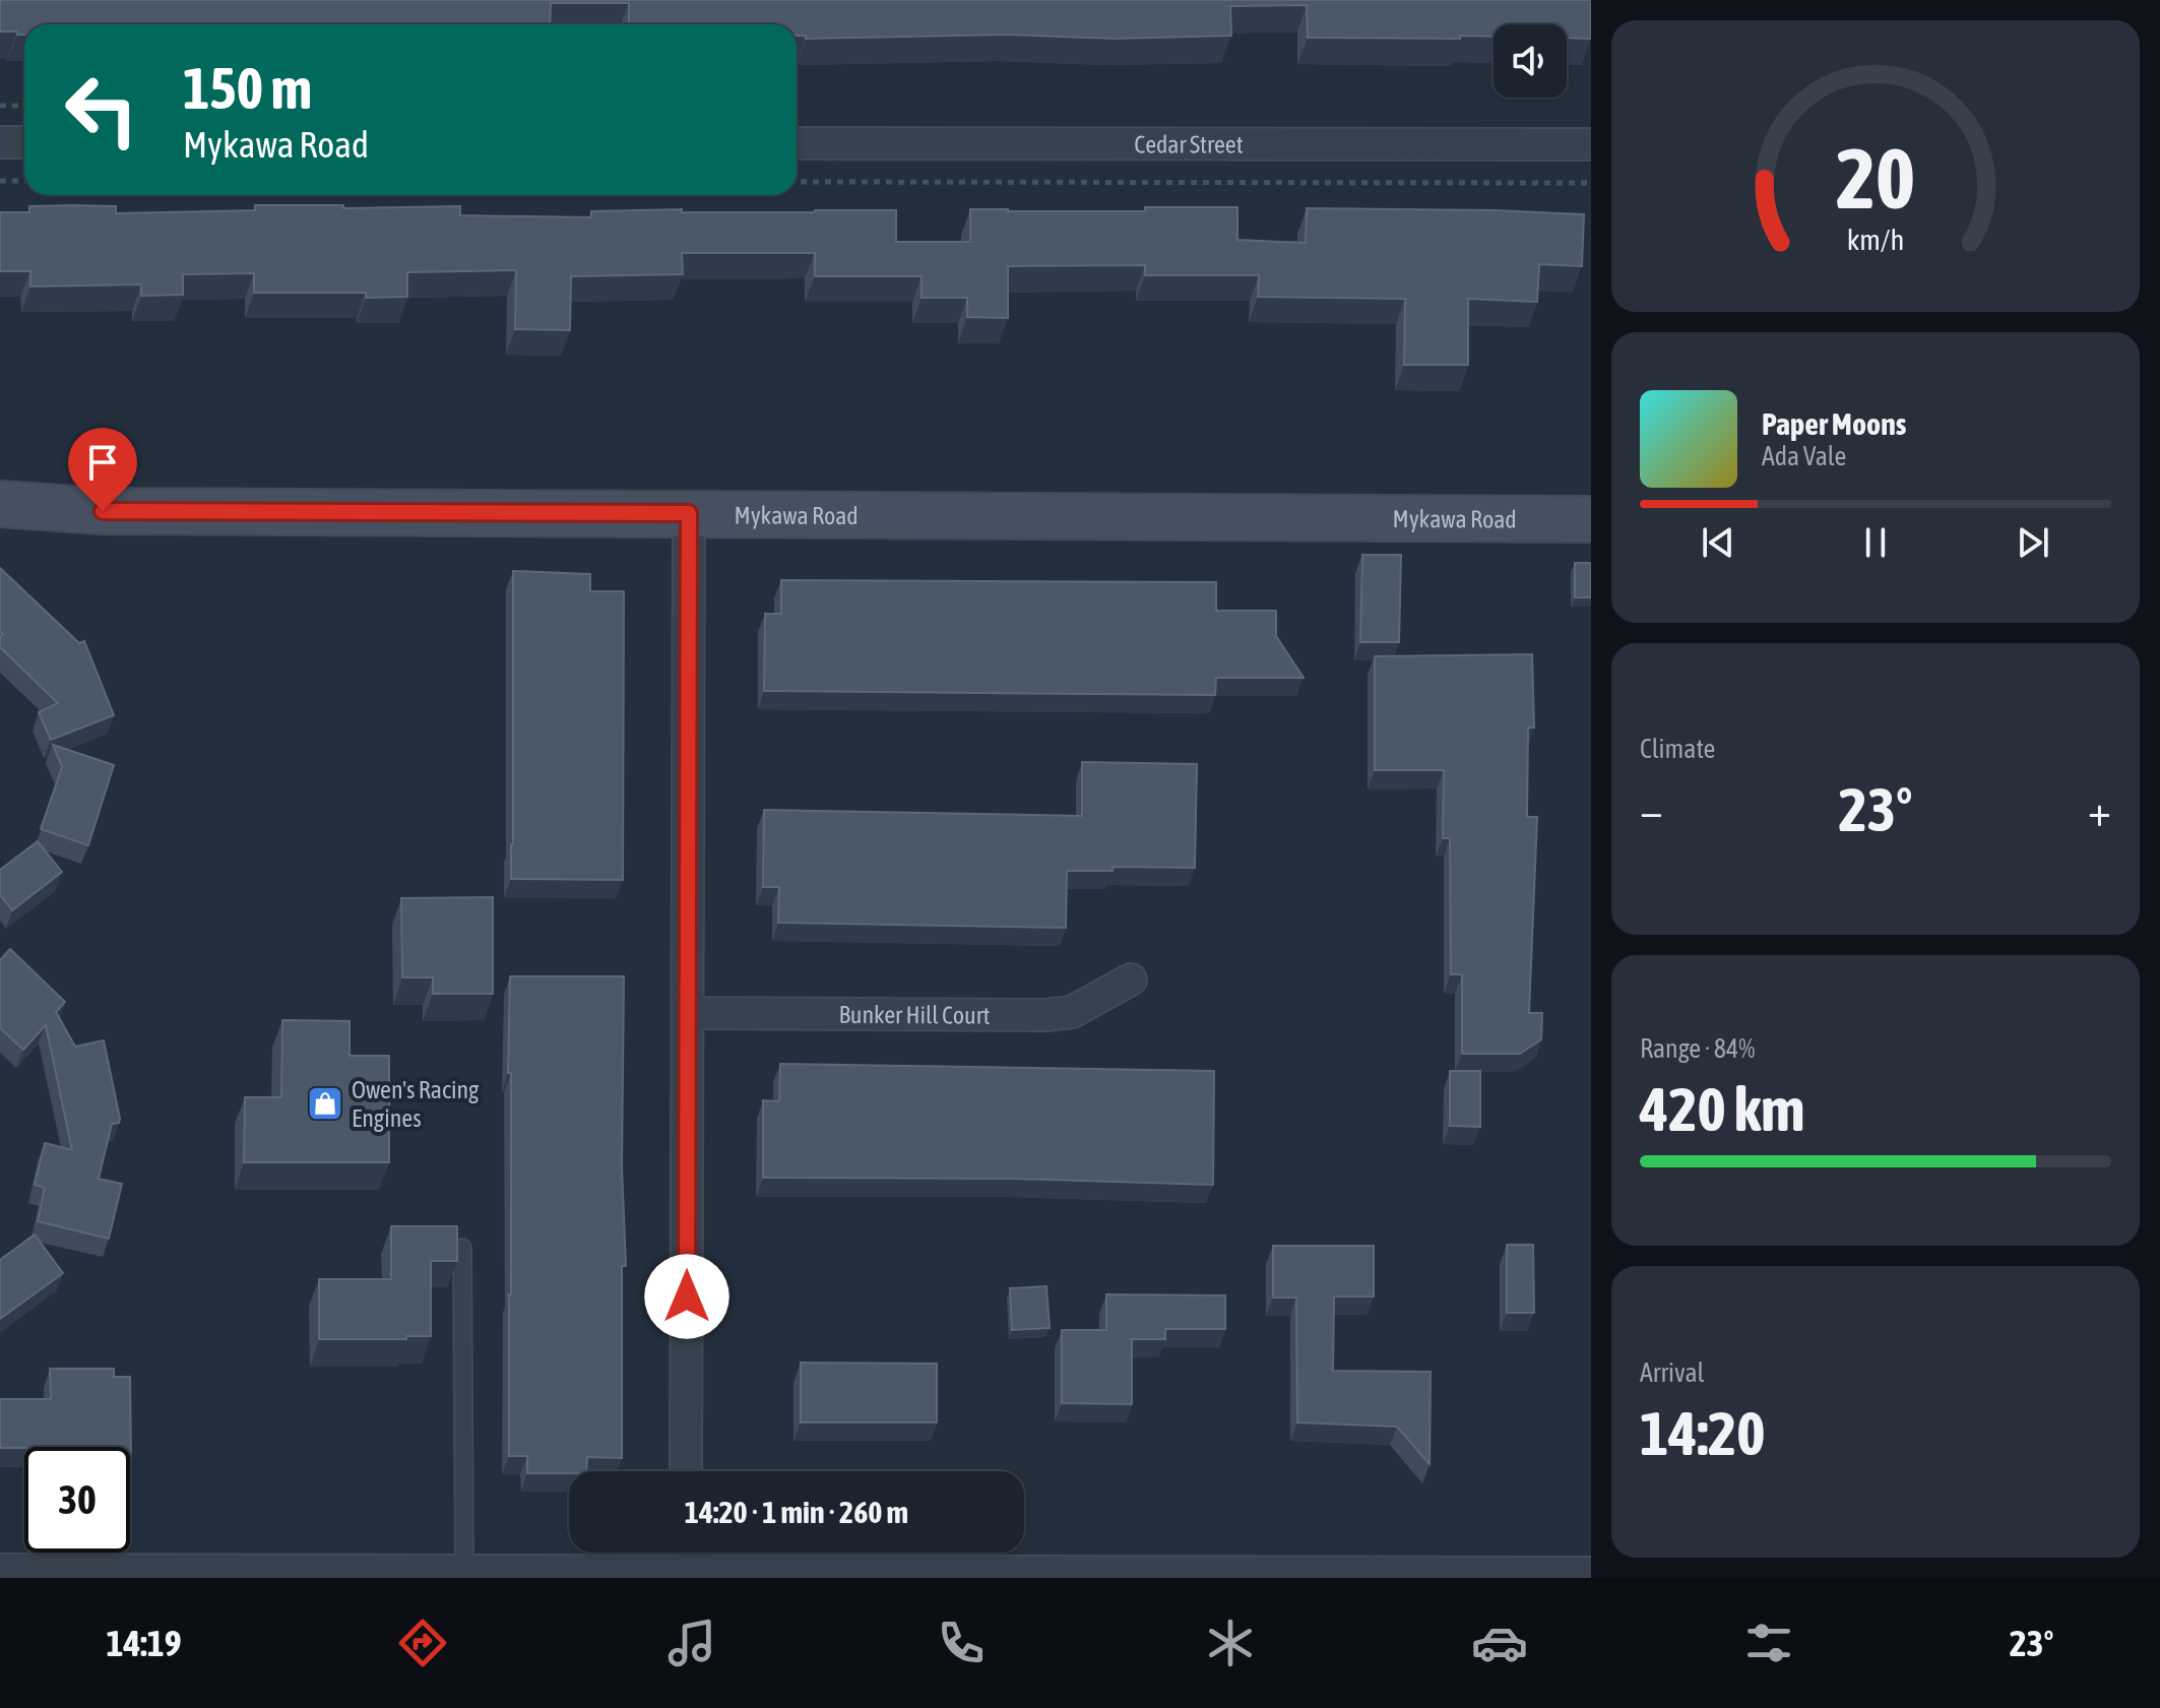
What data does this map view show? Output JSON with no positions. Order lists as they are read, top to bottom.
{
  "streets": {
    "main road": ["Mykawa Road"],
    "street": ["Cedar Street", "Bunker Hill Court"]
  },
  "places": {
    "shop": ["Owen's Racing Engines"]
  },
  "page": {
    "turn": ["150 m", "Mykawa Road"],
    "song": ["Paper Moons", "Ada Vale"],
    "tile": [
      "Climate",
      ["Range · 84%", "420 km"],
      ["Arrival", "14:20"]
    ],
    "heat": ["−", "23°", "+"],
    "limit": "30",
    "trip": "14:20 · 1 min · 260 m",
    "tabs": ["14:19", "23°"],
    "gauge": ["20", "km/h"]
  }
}
